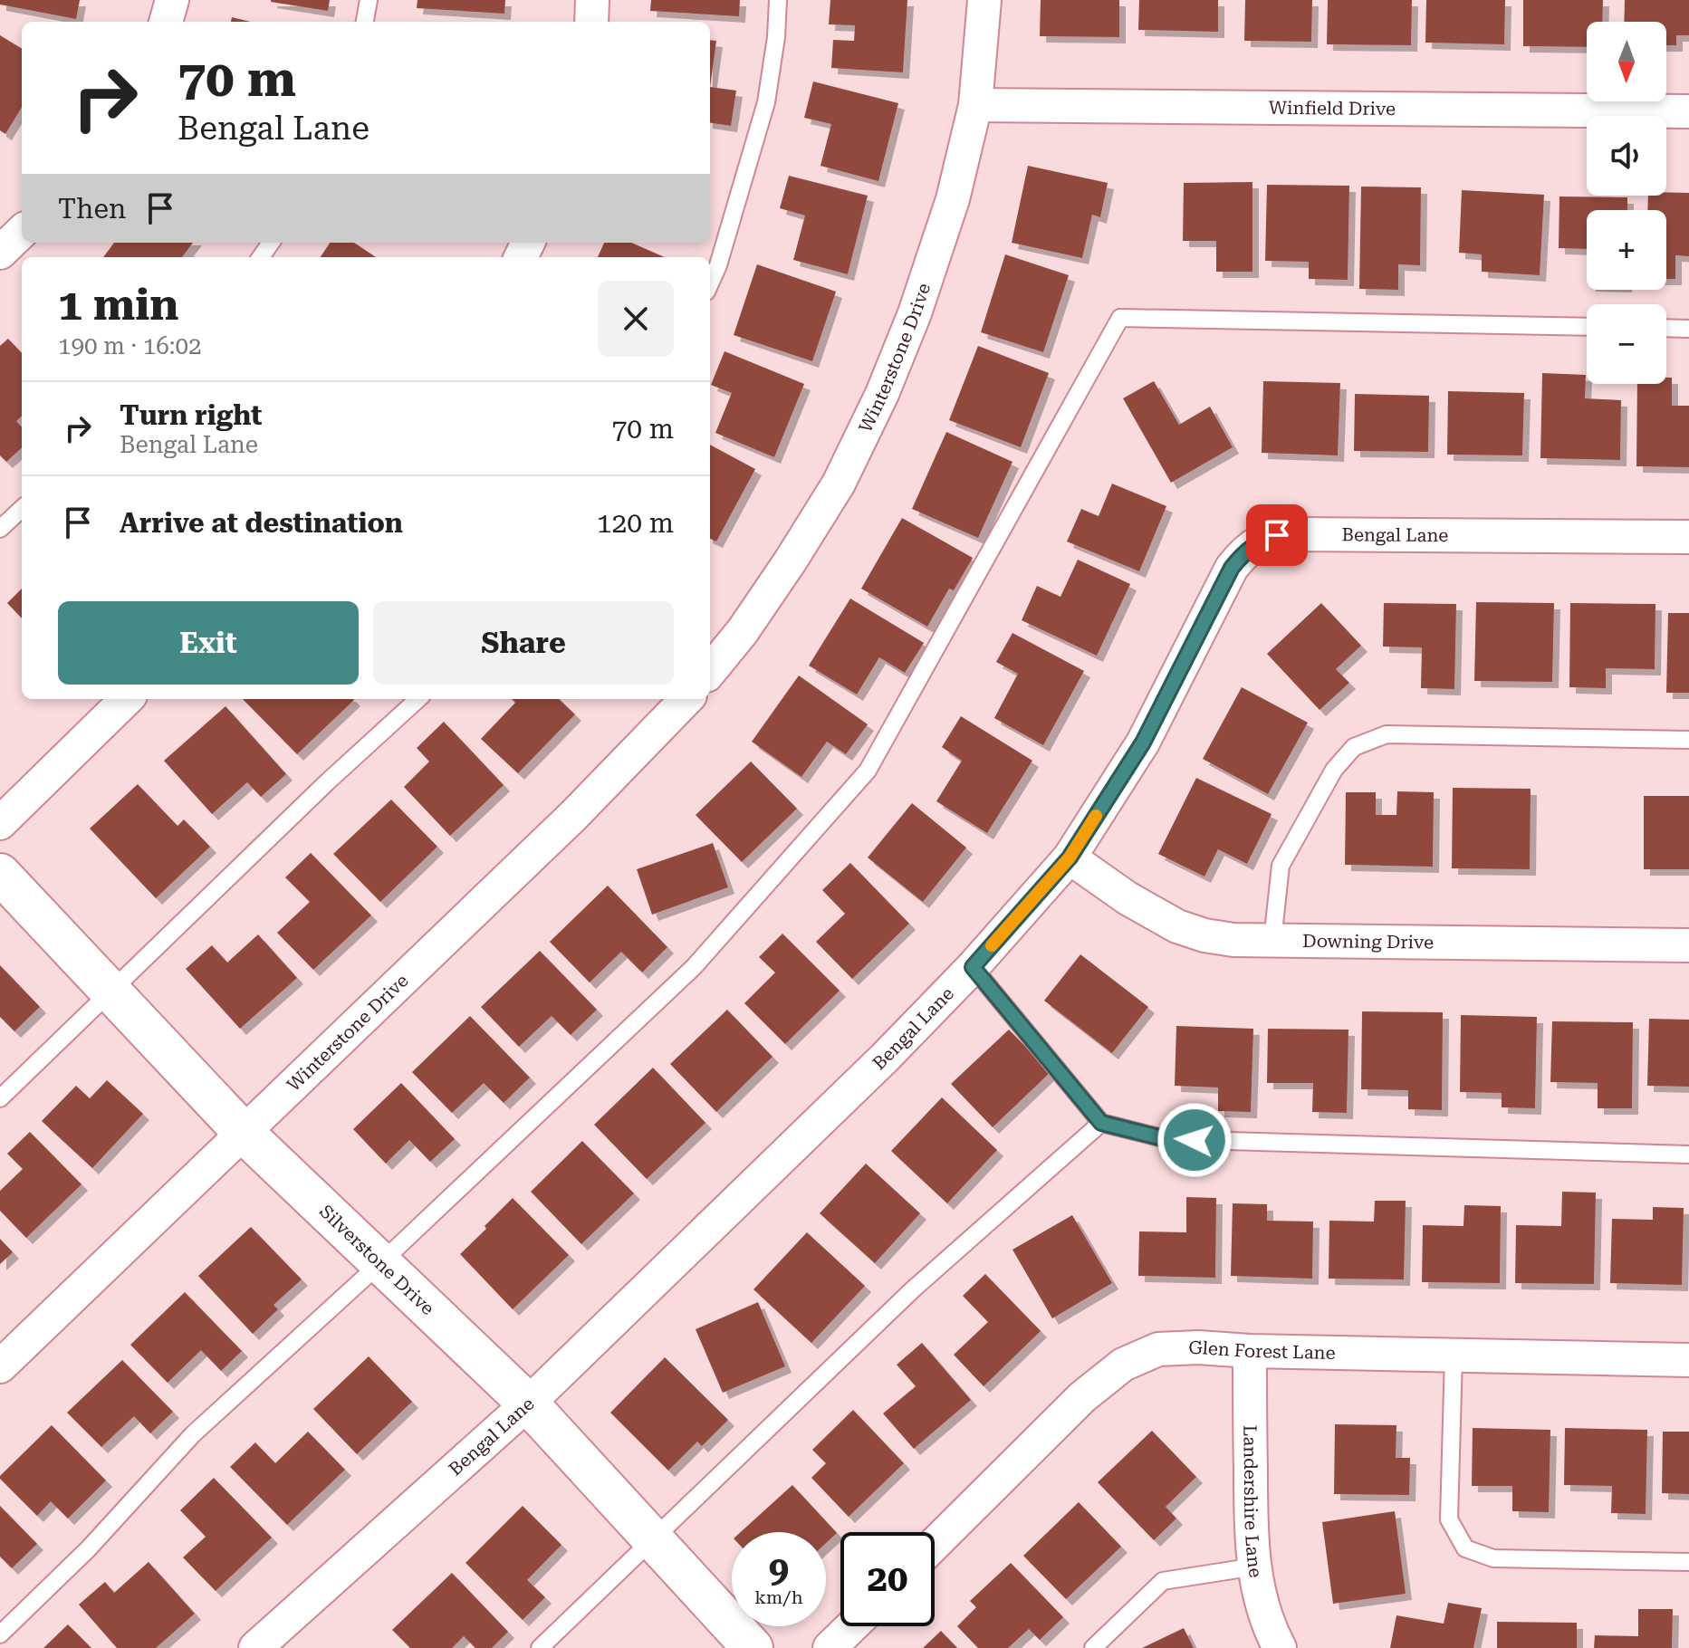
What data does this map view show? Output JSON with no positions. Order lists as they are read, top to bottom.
{
  "streets": {
    "street": [
      "Winfield Drive",
      "Winterstone Drive",
      "Bengal Lane",
      "Downing Drive",
      "Silverstone Drive",
      "Glen Forest Lane",
      "Landershire Lane"
    ]
  },
  "crossings": [
    ["Winfield Drive", "Winterstone Drive"],
    ["Winterstone Drive", "Silverstone Drive"],
    ["Bengal Lane", "Downing Drive"],
    ["Bengal Lane", "Silverstone Drive"],
    ["Glen Forest Lane", "Landershire Lane"]
  ],
  "north": "bottom",
  "page": {
    "map_buttons": ["+", "−"],
    "turn": ["70 m", "Bengal Lane"],
    "then": "Then",
    "heading": ["1 min", "190 m · 16:02"],
    "list": [
      {
        "name": "Turn right",
        "note": "Bengal Lane",
        "value": "70 m"
      },
      {
        "name": "Arrive at destination",
        "value": "120 m"
      }
    ],
    "buttons": ["Exit", "Share"],
    "speed": "9 km/h",
    "limit": "20"
  }
}
